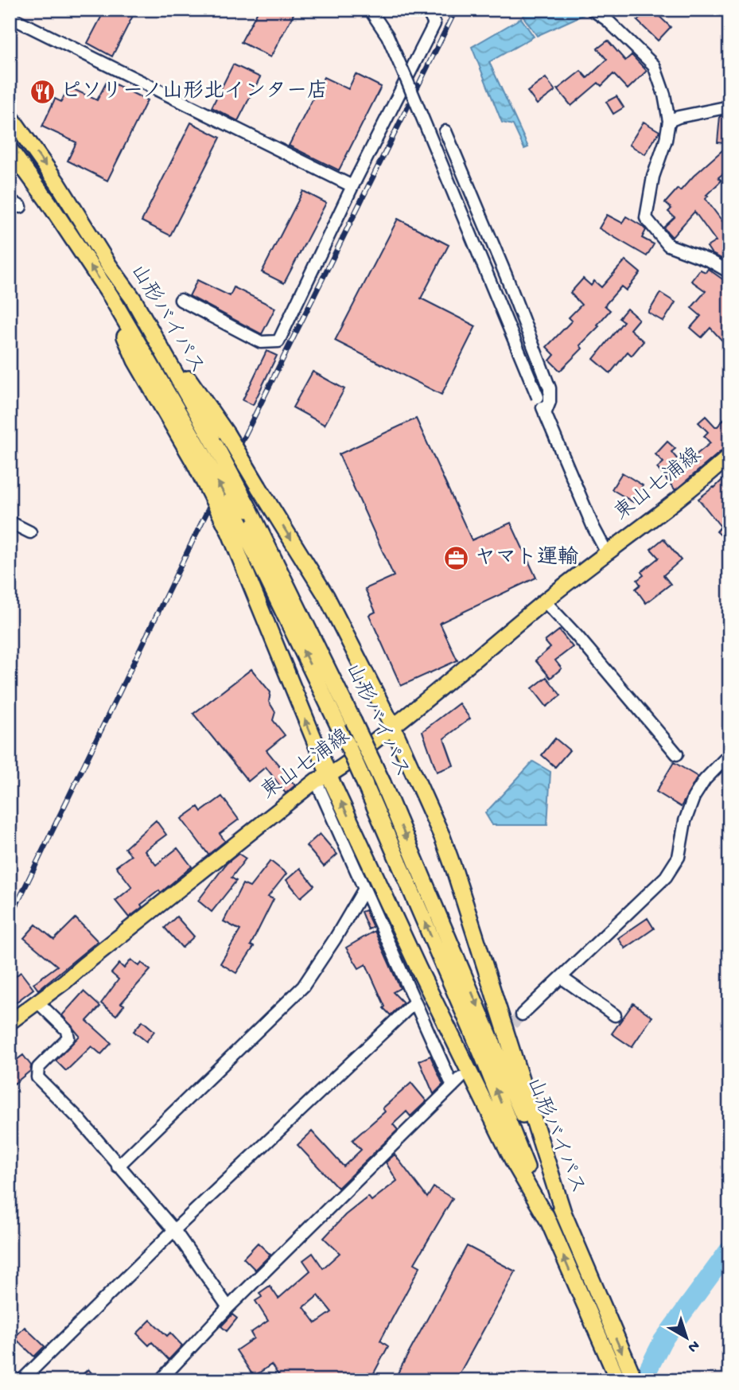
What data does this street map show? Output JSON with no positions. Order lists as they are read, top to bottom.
{
  "streets": {
    "highway": ["山形バイパス"],
    "main road": ["東山七浦線"]
  },
  "places": {
    "restaurant": ["ピソリーノ山形北インター店"],
    "office": ["ヤマト運輸"]
  },
  "north": "bottom right"
}
